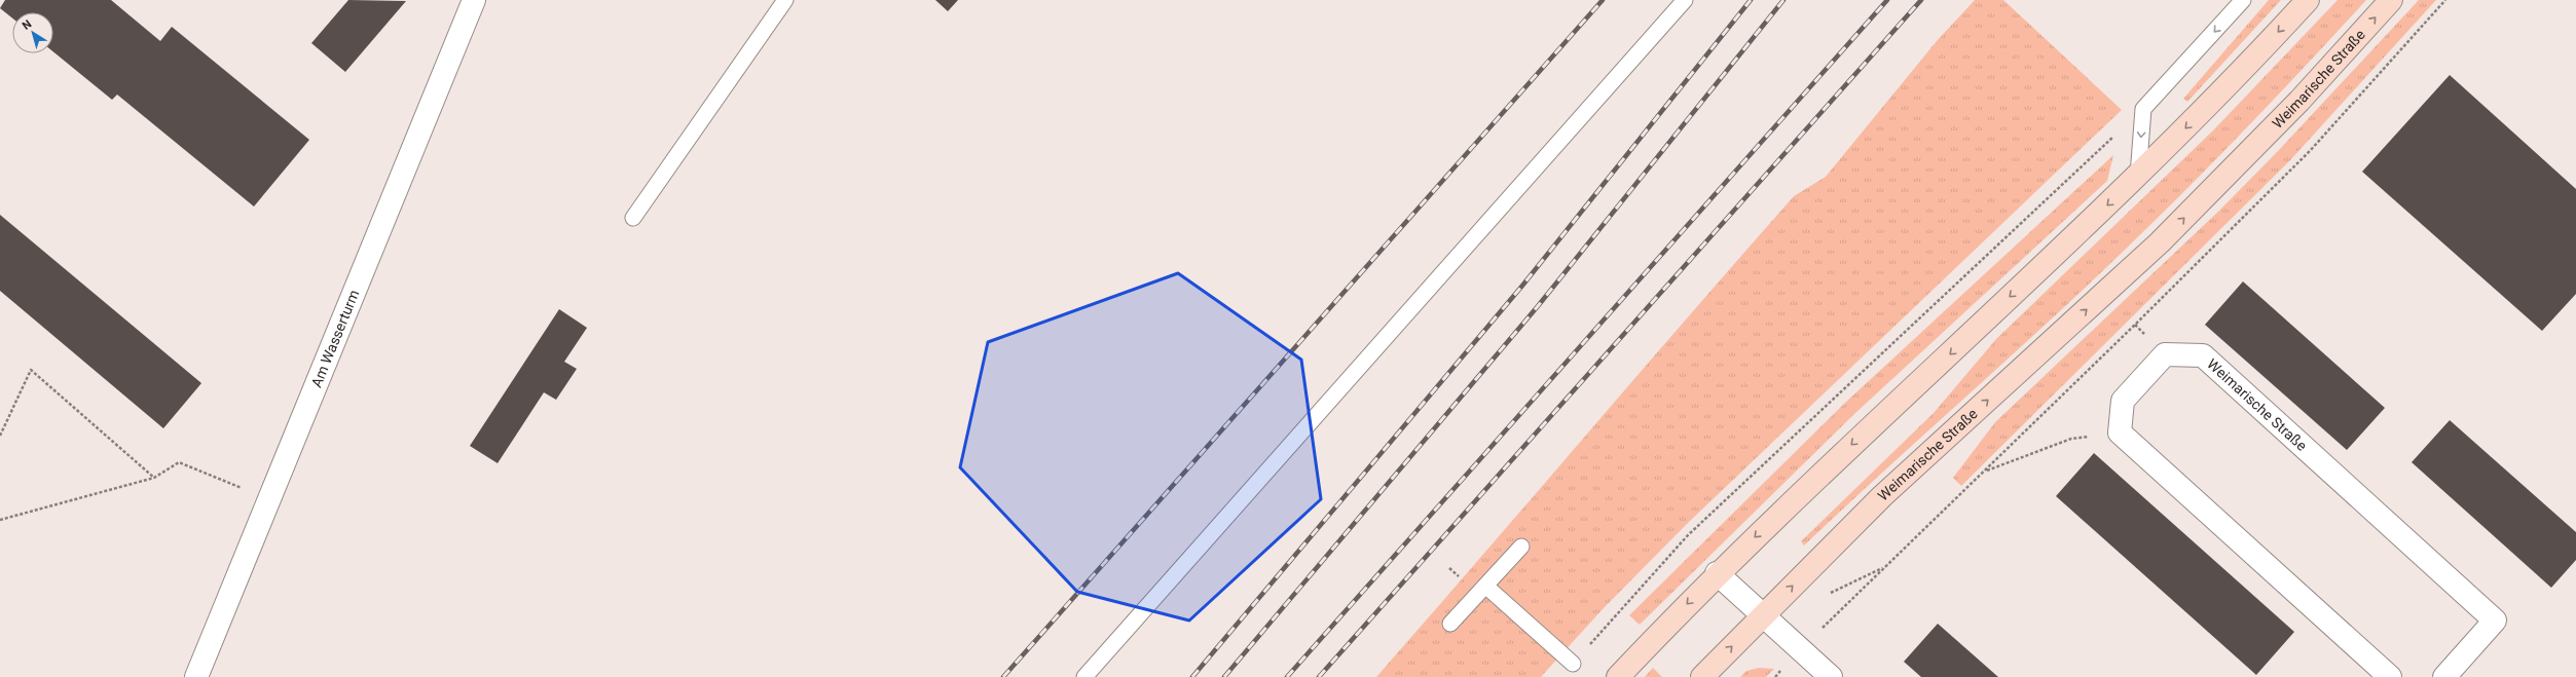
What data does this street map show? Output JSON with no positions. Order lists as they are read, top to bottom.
{
  "streets": {
    "main road": ["Weimarische Straße"],
    "street": ["Am Wasserturm"]
  },
  "north": "top left"
}
